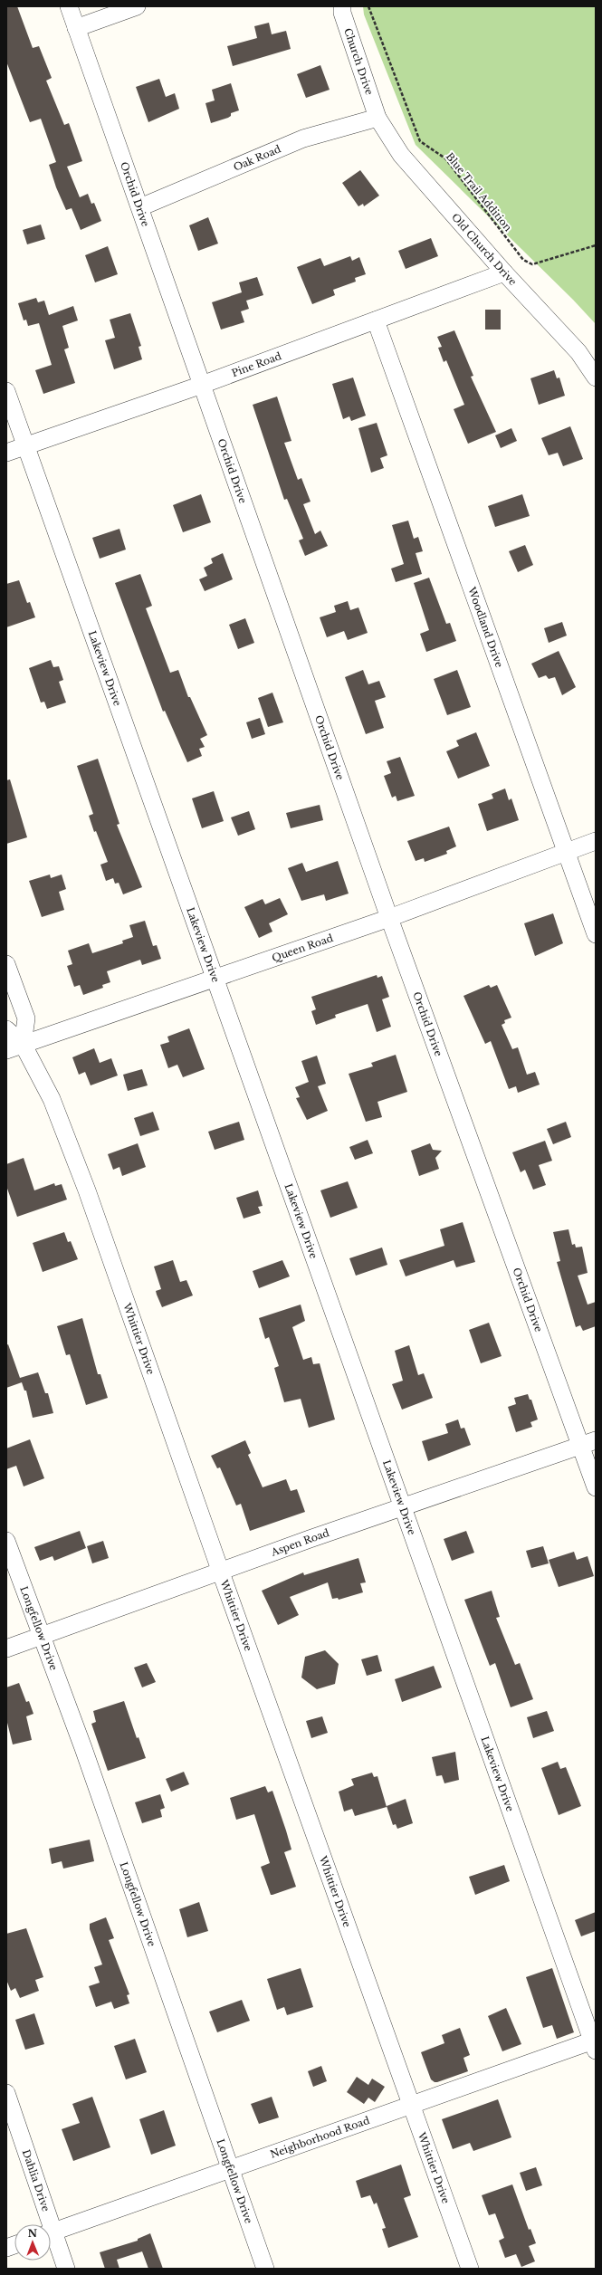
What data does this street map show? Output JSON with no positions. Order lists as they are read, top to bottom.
{
  "streets": {
    "street": [
      "Church Drive",
      "Oak Road",
      "Orchid Drive",
      "Old Church Drive",
      "Pine Road",
      "Woodland Drive",
      "Lakeview Drive",
      "Queen Road",
      "Whittier Drive",
      "Aspen Road",
      "Longfellow Drive",
      "Neighborhood Road",
      "Dahlia Drive"
    ],
    "path": ["Blue Trail Addition"]
  },
  "crossings": [
    ["Church Drive", "Oak Road"],
    ["Church Drive", "Old Church Drive"],
    ["Oak Road", "Orchid Drive"],
    ["Oak Road", "Old Church Drive"],
    ["Orchid Drive", "Pine Road"],
    ["Orchid Drive", "Queen Road"],
    ["Orchid Drive", "Aspen Road"],
    ["Old Church Drive", "Pine Road"],
    ["Pine Road", "Woodland Drive"],
    ["Pine Road", "Lakeview Drive"],
    ["Woodland Drive", "Queen Road"],
    ["Lakeview Drive", "Queen Road"],
    ["Lakeview Drive", "Aspen Road"],
    ["Lakeview Drive", "Neighborhood Road"],
    ["Queen Road", "Whittier Drive"],
    ["Whittier Drive", "Aspen Road"],
    ["Whittier Drive", "Neighborhood Road"],
    ["Aspen Road", "Longfellow Drive"],
    ["Longfellow Drive", "Neighborhood Road"]
  ],
  "north": "top"
}
